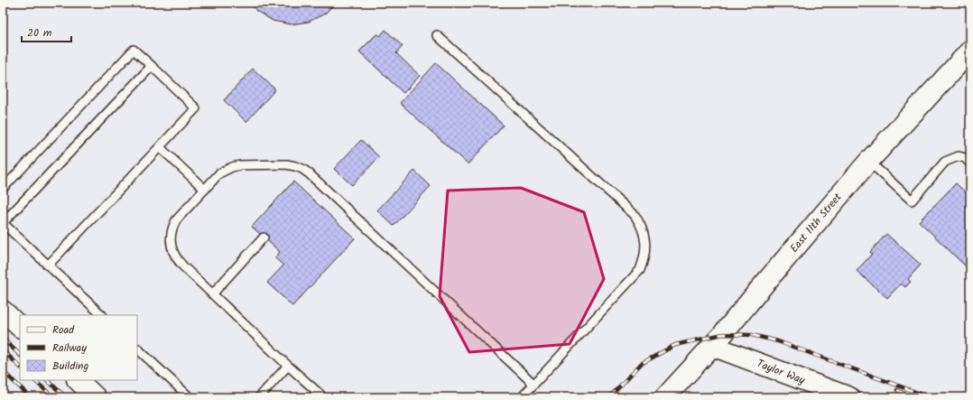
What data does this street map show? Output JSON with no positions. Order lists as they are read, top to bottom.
{
  "streets": {
    "street": ["East 11th Street", "Taylor Way"]
  },
  "crossings": [
    ["East 11th Street", "Taylor Way"]
  ],
  "legend": ["Road", "Railway", "Building"],
  "scale_bar": "20 m"
}
